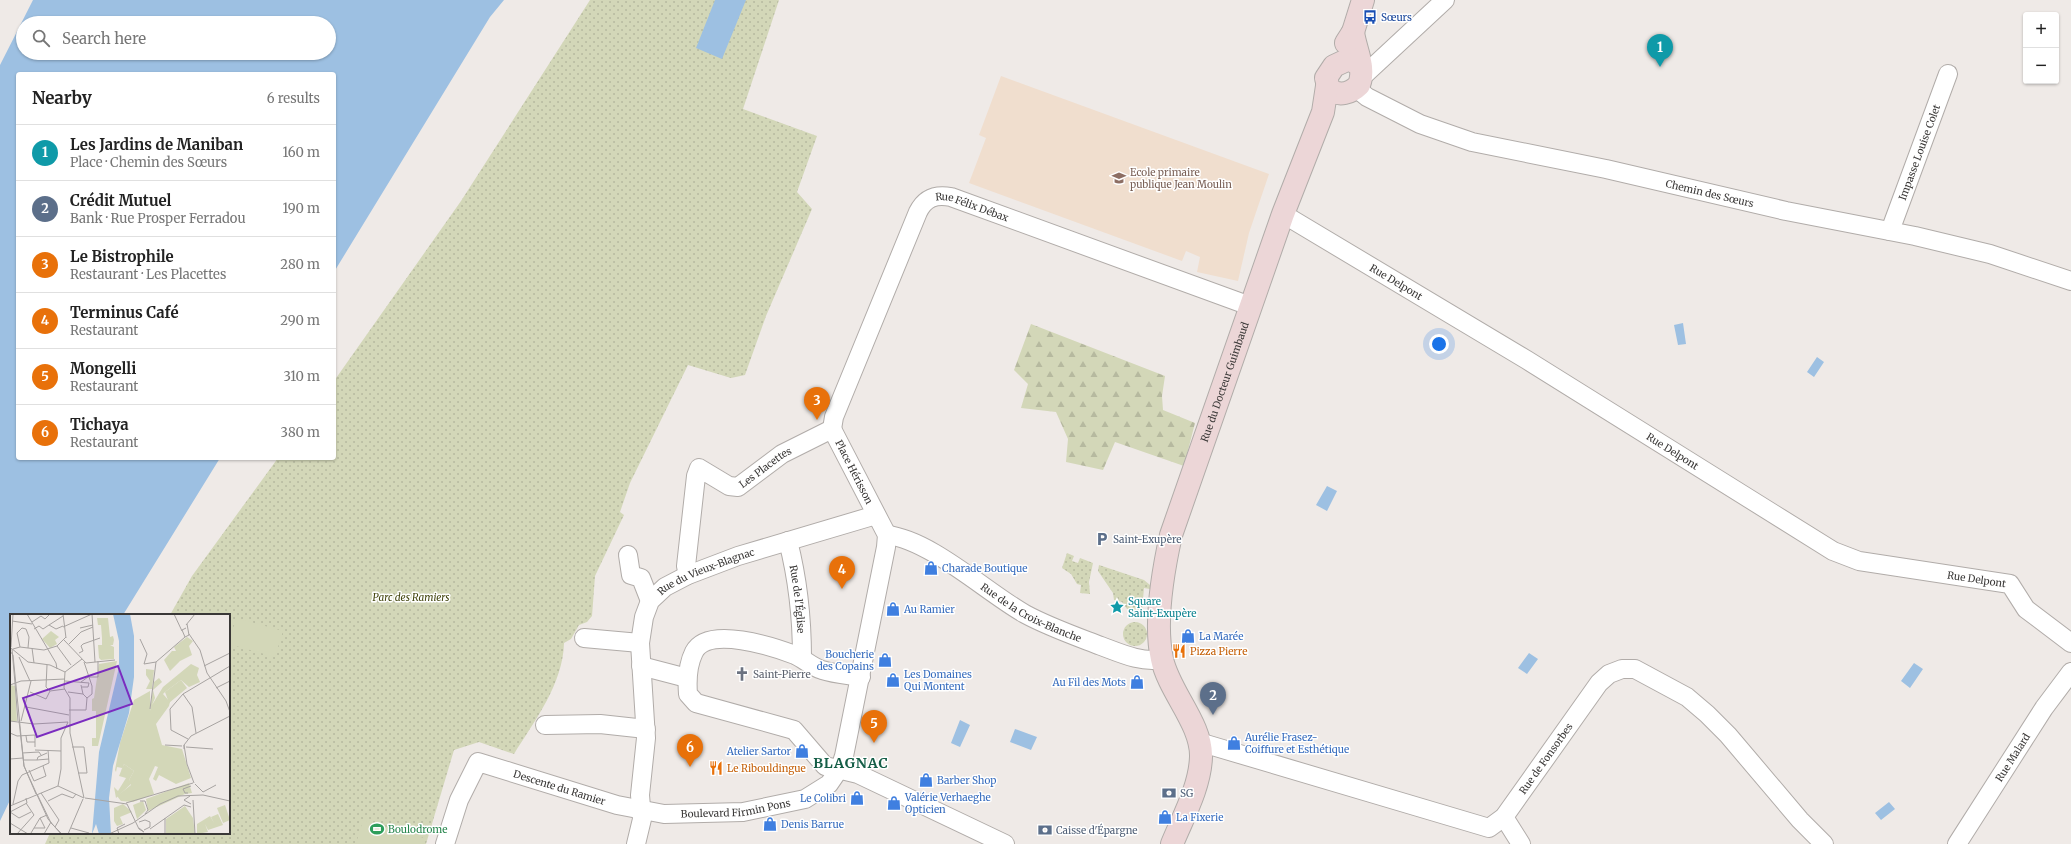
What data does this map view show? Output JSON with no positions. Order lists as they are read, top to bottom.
{
  "streets": {
    "main road": ["Rue du Docteur Guimbaud"],
    "street": [
      "Impasse Louise Colet",
      "Chemin des Sœurs",
      "Rue Félix Débax",
      "Rue Delpont",
      "Les Placettes",
      "Place Hérisson",
      "Rue du Vieux-Blagnac",
      "Rue de l'Église",
      "Rue de la Croix-Blanche",
      "Rue de Fonsorbes",
      "Rue Malard",
      "Descente du Ramier",
      "Boulevard Firmin Pons"
    ]
  },
  "crossings": [
    ["Impasse Louise Colet", "Chemin des Sœurs"],
    ["Chemin des Sœurs", "Rue du Docteur Guimbaud"],
    ["Rue Félix Débax", "Rue du Docteur Guimbaud"],
    ["Rue Félix Débax", "Les Placettes"],
    ["Rue Félix Débax", "Place Hérisson"],
    ["Rue Delpont", "Rue du Docteur Guimbaud"],
    ["Rue du Docteur Guimbaud", "Rue de la Croix-Blanche"],
    ["Rue du Docteur Guimbaud", "Rue de Fonsorbes"],
    ["Les Placettes", "Place Hérisson"],
    ["Les Placettes", "Rue du Vieux-Blagnac"],
    ["Place Hérisson", "Rue du Vieux-Blagnac"],
    ["Place Hérisson", "Rue de la Croix-Blanche"],
    ["Rue du Vieux-Blagnac", "Rue de l'Église"],
    ["Rue du Vieux-Blagnac", "Descente du Ramier"],
    ["Rue du Vieux-Blagnac", "Boulevard Firmin Pons"],
    ["Descente du Ramier", "Boulevard Firmin Pons"]
  ],
  "districts": ["BLAGNAC"],
  "parks": ["Parc des Ramiers"],
  "places": {
    "bus stop": ["Sœurs"],
    "school or university": ["Ecole primaire publique Jean Moulin"],
    "parking": ["Saint-Exupère"],
    "shop": [
      "Charade Boutique",
      "Au Ramier",
      "La Marée",
      "Boucherie des Copains",
      "Les Domaines Qui Montent",
      "Au Fil des Mots",
      "Aurélie Frasez- Coiffure et Esthétique",
      "Atelier Sartor",
      "Barber Shop",
      "Le Colibri",
      "Valérie Verhaeghe Opticien",
      "La Fixerie",
      "Denis Barrue"
    ],
    "place": ["Square Saint-Exupère"],
    "restaurant": ["Pizza Pierre", "Le Ribouldingue"],
    "church": ["Saint-Pierre"],
    "bank": ["SG", "Caisse d'Épargne"],
    "sports": ["Boulodrome"]
  },
  "page": {
    "map_buttons": ["+", "−"],
    "search": "Search here",
    "pins": [
      "1",
      "3",
      "4",
      "2",
      "5",
      "6"
    ],
    "heading": ["Nearby", "6 results"],
    "list": [
      {
        "mark": "1",
        "name": "Les Jardins de Maniban",
        "note": "Place · Chemin des Sœurs",
        "value": "160 m"
      },
      {
        "mark": "2",
        "name": "Crédit Mutuel",
        "note": "Bank · Rue Prosper Ferradou",
        "value": "190 m"
      },
      {
        "mark": "3",
        "name": "Le Bistrophile",
        "note": "Restaurant · Les Placettes",
        "value": "280 m"
      },
      {
        "mark": "4",
        "name": "Terminus Café",
        "note": "Restaurant",
        "value": "290 m"
      },
      {
        "mark": "5",
        "name": "Mongelli",
        "note": "Restaurant",
        "value": "310 m"
      },
      {
        "mark": "6",
        "name": "Tichaya",
        "note": "Restaurant",
        "value": "380 m"
      }
    ]
  }
}
